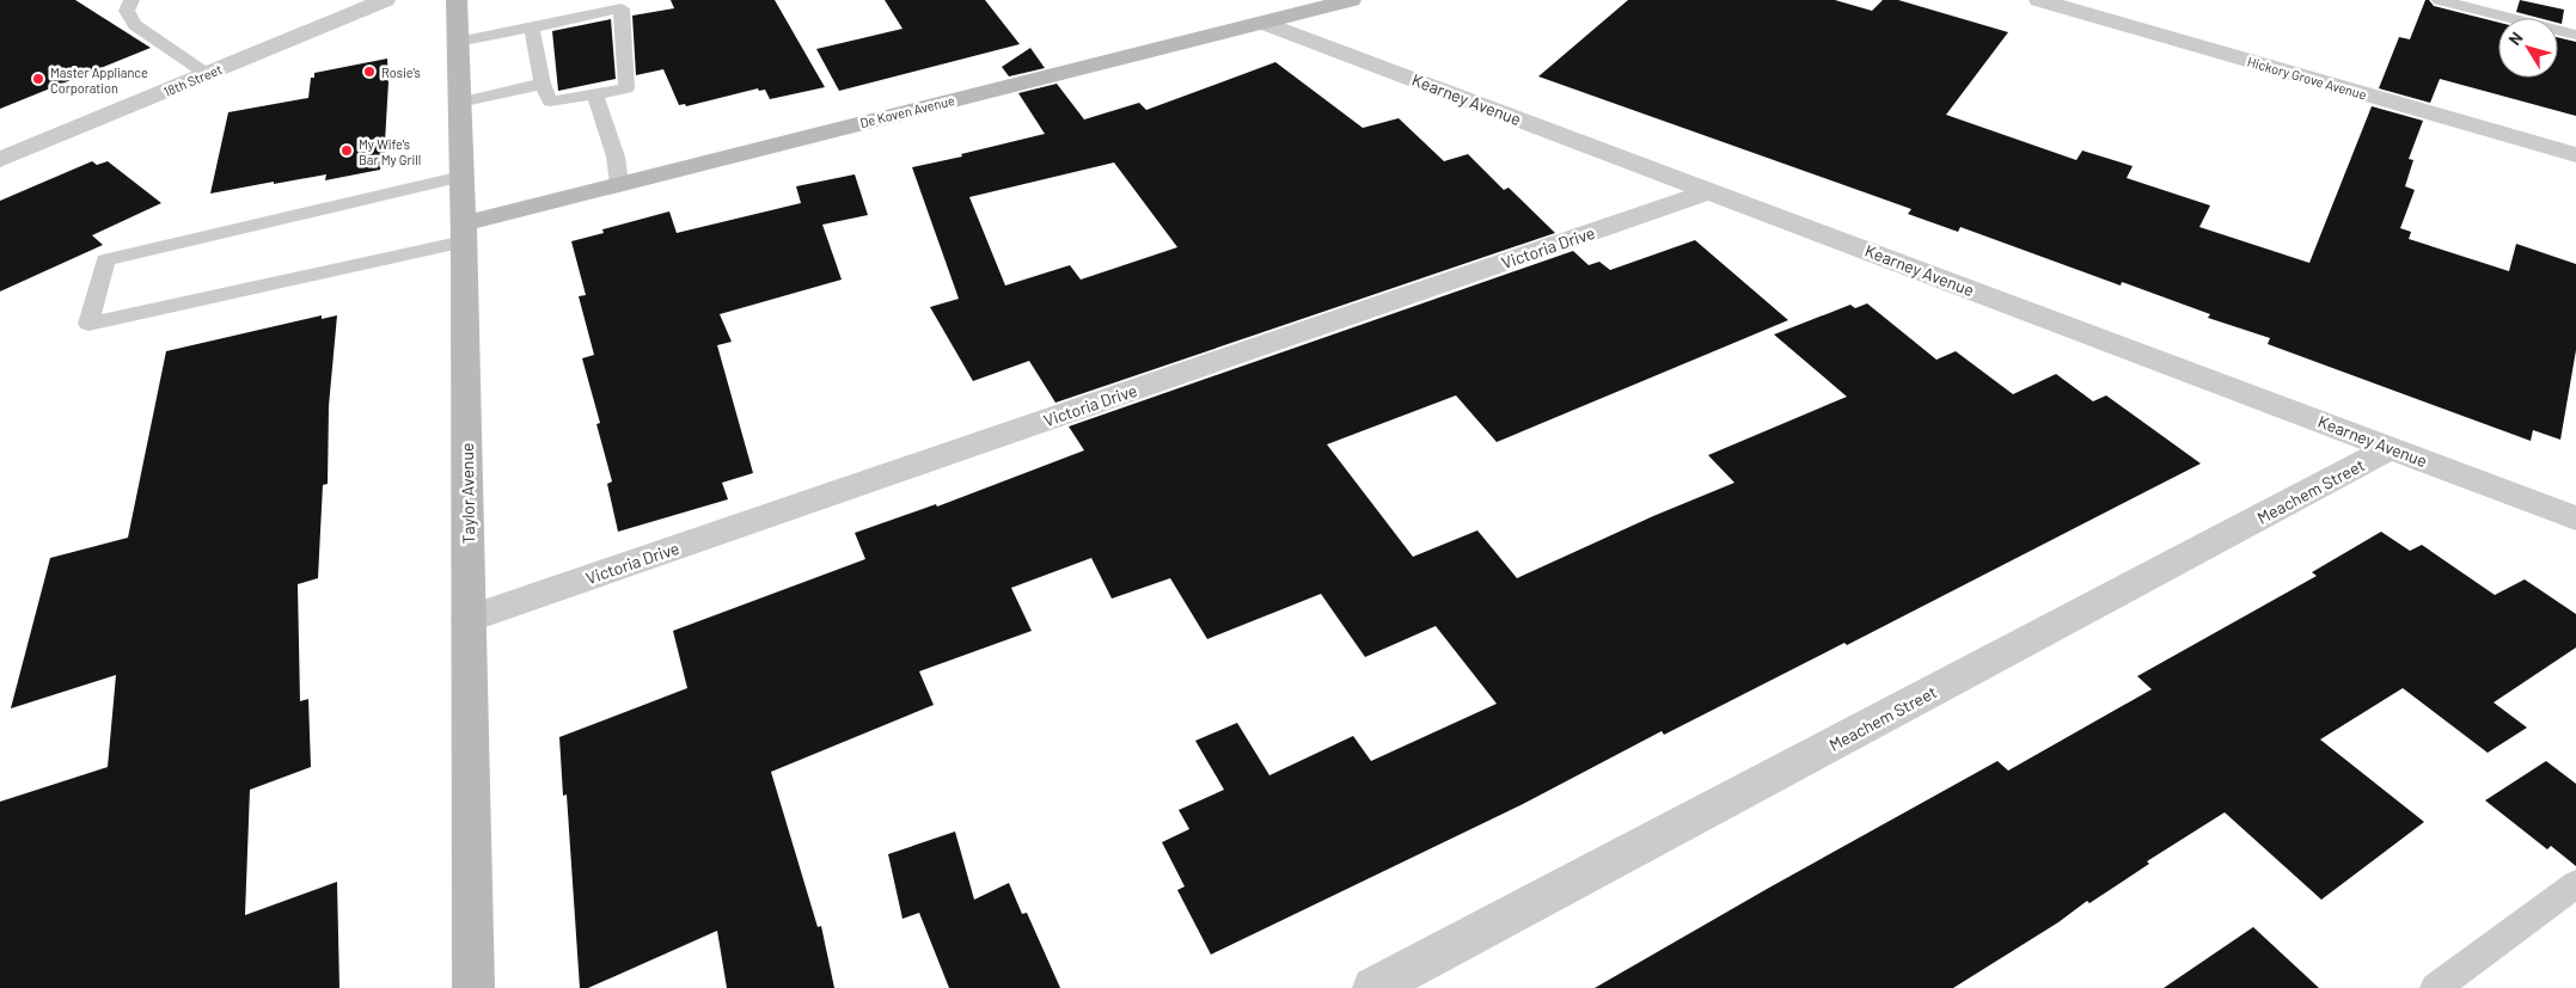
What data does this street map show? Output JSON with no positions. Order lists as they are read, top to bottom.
{
  "streets": {
    "street": [
      "Hickory Grove Avenue",
      "18th Street",
      "Kearney Avenue",
      "De Koven Avenue",
      "Victoria Drive",
      "Meachem Street",
      "Taylor Avenue"
    ]
  },
  "crossings": [
    ["Kearney Avenue", "De Koven Avenue"],
    ["Kearney Avenue", "Victoria Drive"],
    ["Kearney Avenue", "Meachem Street"],
    ["De Koven Avenue", "Taylor Avenue"],
    ["Victoria Drive", "Taylor Avenue"]
  ],
  "places": ["Rosie's", "Master Appliance Corporation", "My Wife's Bar My Grill"],
  "north": "top left"
}
